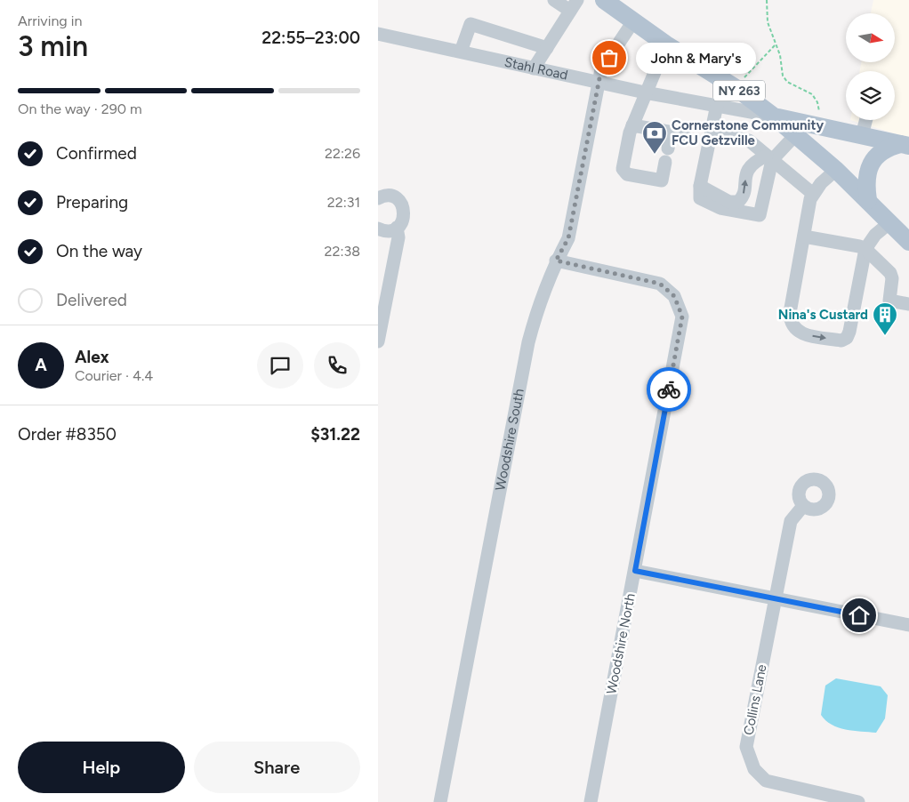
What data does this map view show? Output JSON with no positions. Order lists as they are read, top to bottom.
{
  "streets": {
    "main road": ["NY 263"],
    "street": [
      "Stahl Road",
      "Woodshire South",
      "Woodshire North",
      "Collins Lane"
    ]
  },
  "crossings": [
    ["Stahl Road", "NY 263"],
    ["Stahl Road", "Woodshire South"],
    ["NY 263", "Woodshire South"],
    ["Woodshire South", "Woodshire North"]
  ],
  "places": {
    "other": ["John & Mary's"],
    "bank": ["Cornerstone Community FCU Getzville"],
    "building": ["Nina's Custard"]
  },
  "north": "right",
  "page": {
    "heading": ["3 min", "Arriving in", "22:55–23:00"],
    "panel": [
      "Alex",
      "Courier · 4.4",
      "Order #8350",
      "$31.22"
    ],
    "bubble": "John & Mary's",
    "bar": "On the way · 290 m",
    "list": [
      ["Confirmed", "22:26"],
      ["Preparing", "22:31"],
      ["On the way", "22:38"],
      "Delivered"
    ],
    "round": "A",
    "buttons": ["Help", "Share"]
  }
}
